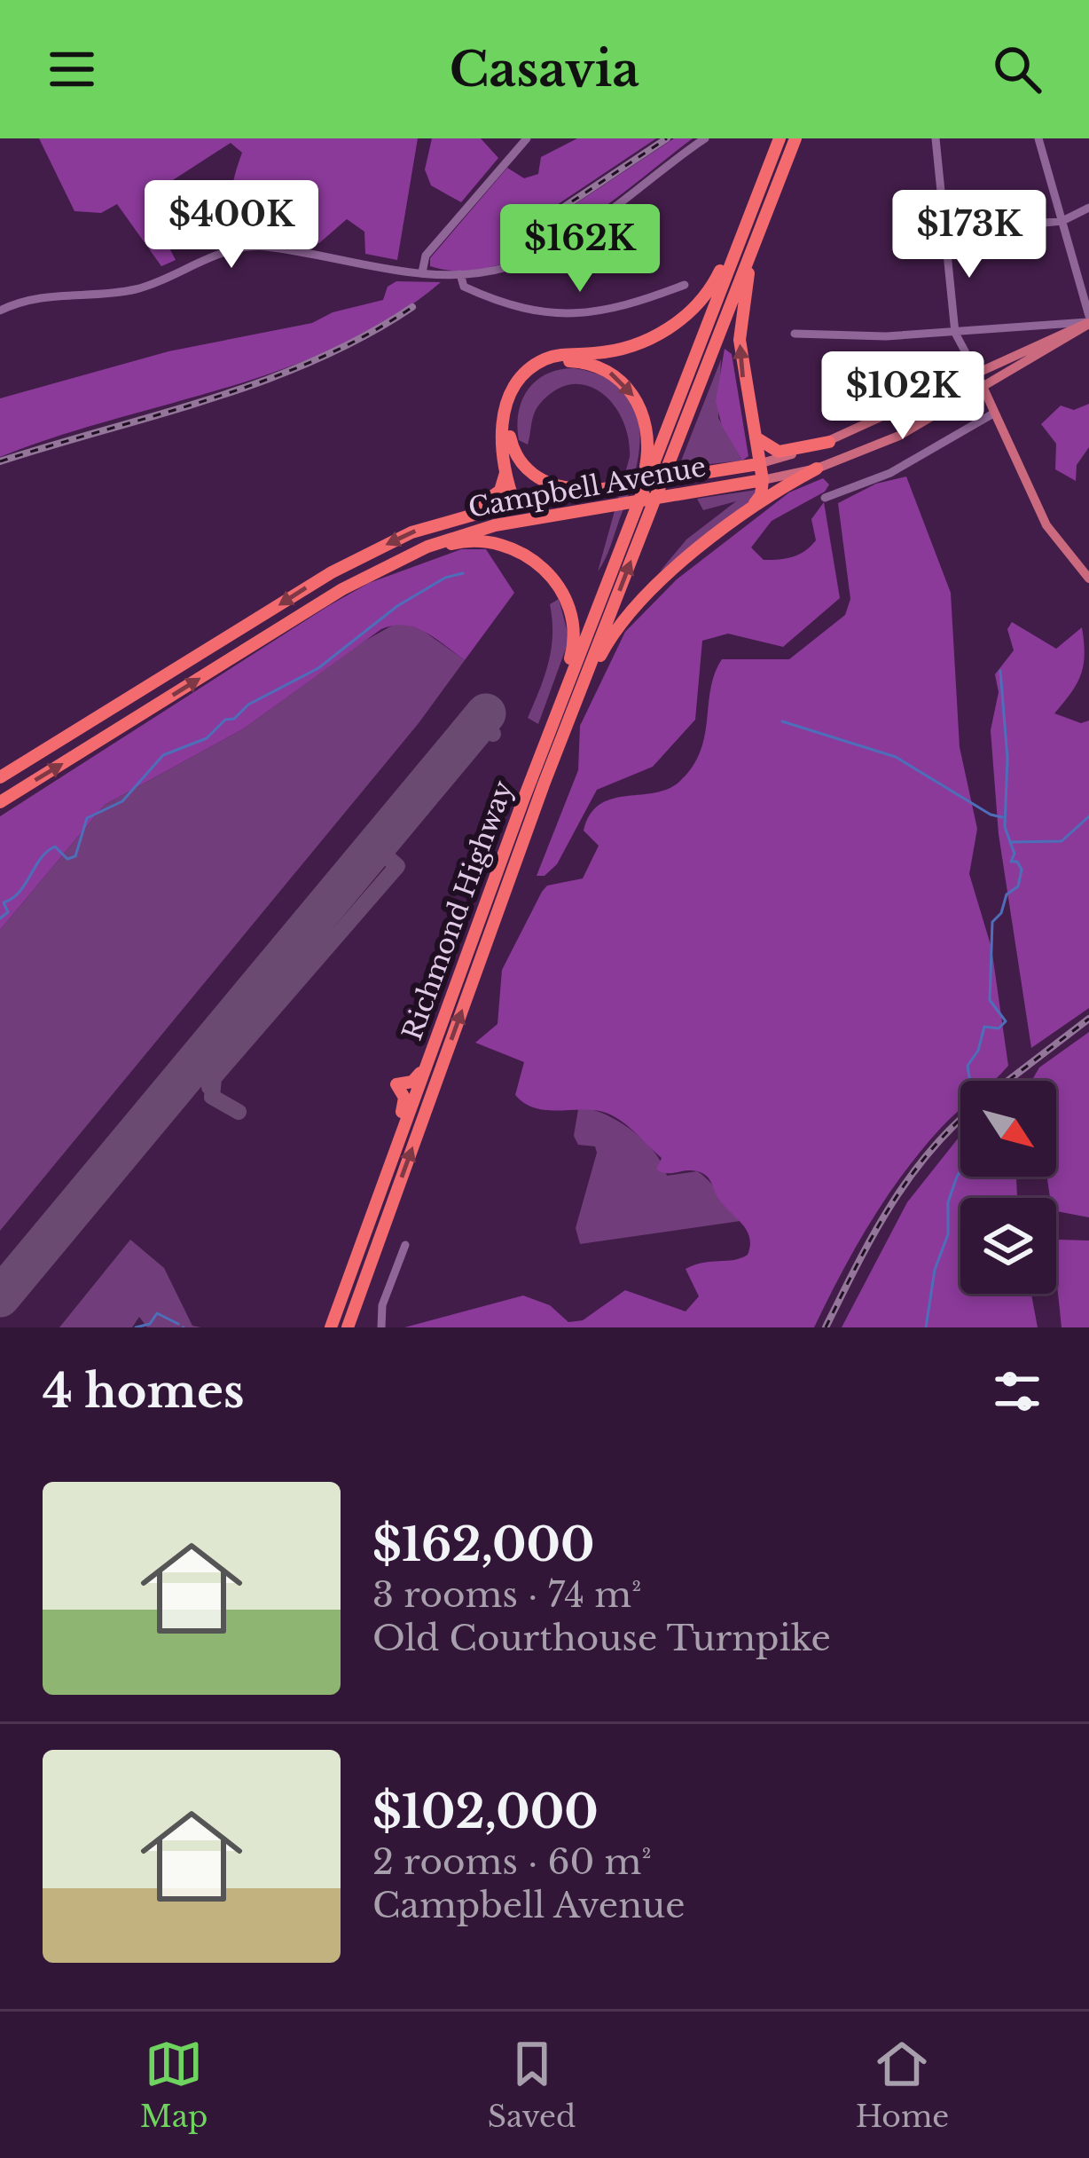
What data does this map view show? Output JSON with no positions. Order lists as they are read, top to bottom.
{
  "streets": {
    "highway": ["Campbell Avenue", "Richmond Highway"]
  },
  "north": "bottom right",
  "page": {
    "header": "Casavia",
    "price": [
      "$400K",
      "$173K",
      "$162K",
      "$102K"
    ],
    "heading": "4 homes",
    "list": [
      {
        "name": "$162,000",
        "note": "3 rooms · 74 m² · Old Courthouse Turnpike"
      },
      {
        "name": "$102,000",
        "note": "2 rooms · 60 m² · Campbell Avenue"
      }
    ],
    "tabs": ["Map", "Saved", "Home"]
  }
}
